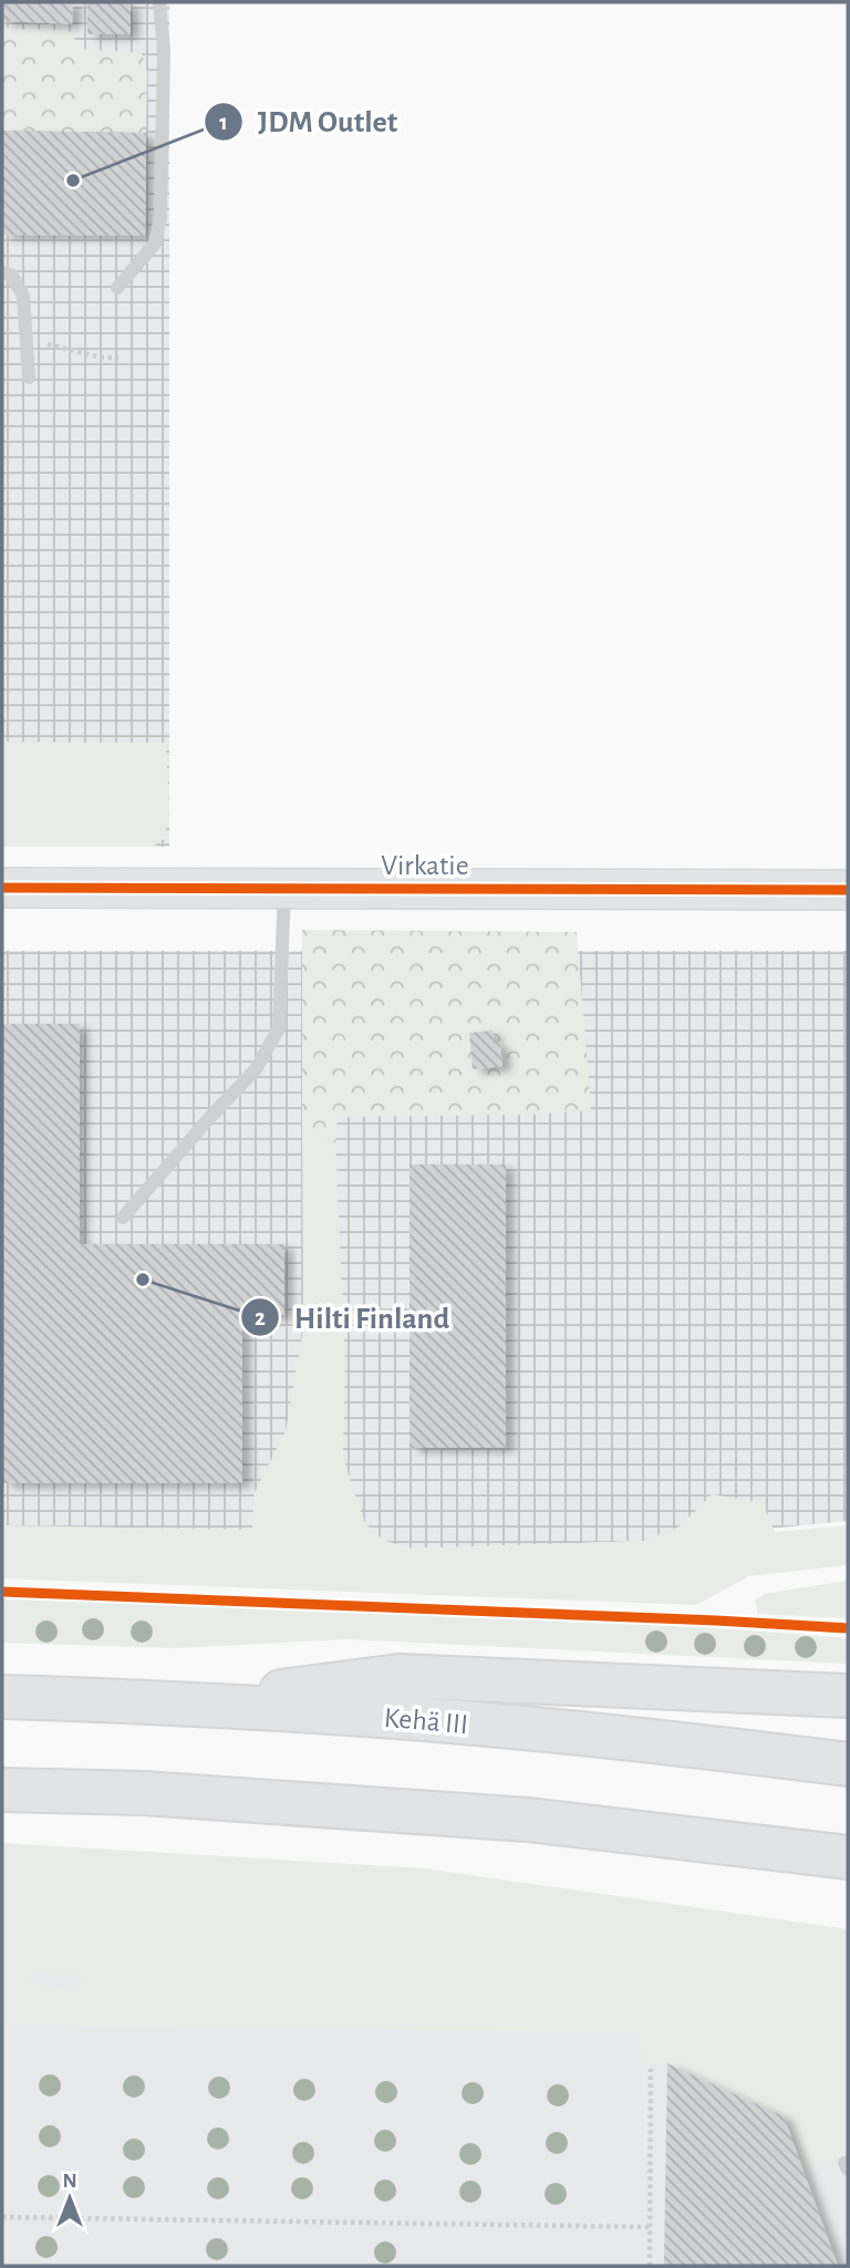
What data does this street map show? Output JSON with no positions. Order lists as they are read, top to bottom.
{
  "streets": {
    "highway": ["Kehä III"],
    "street": ["Virkatie"]
  },
  "places": ["JDM Outlet", "Hilti Finland"],
  "north": "top"
}
